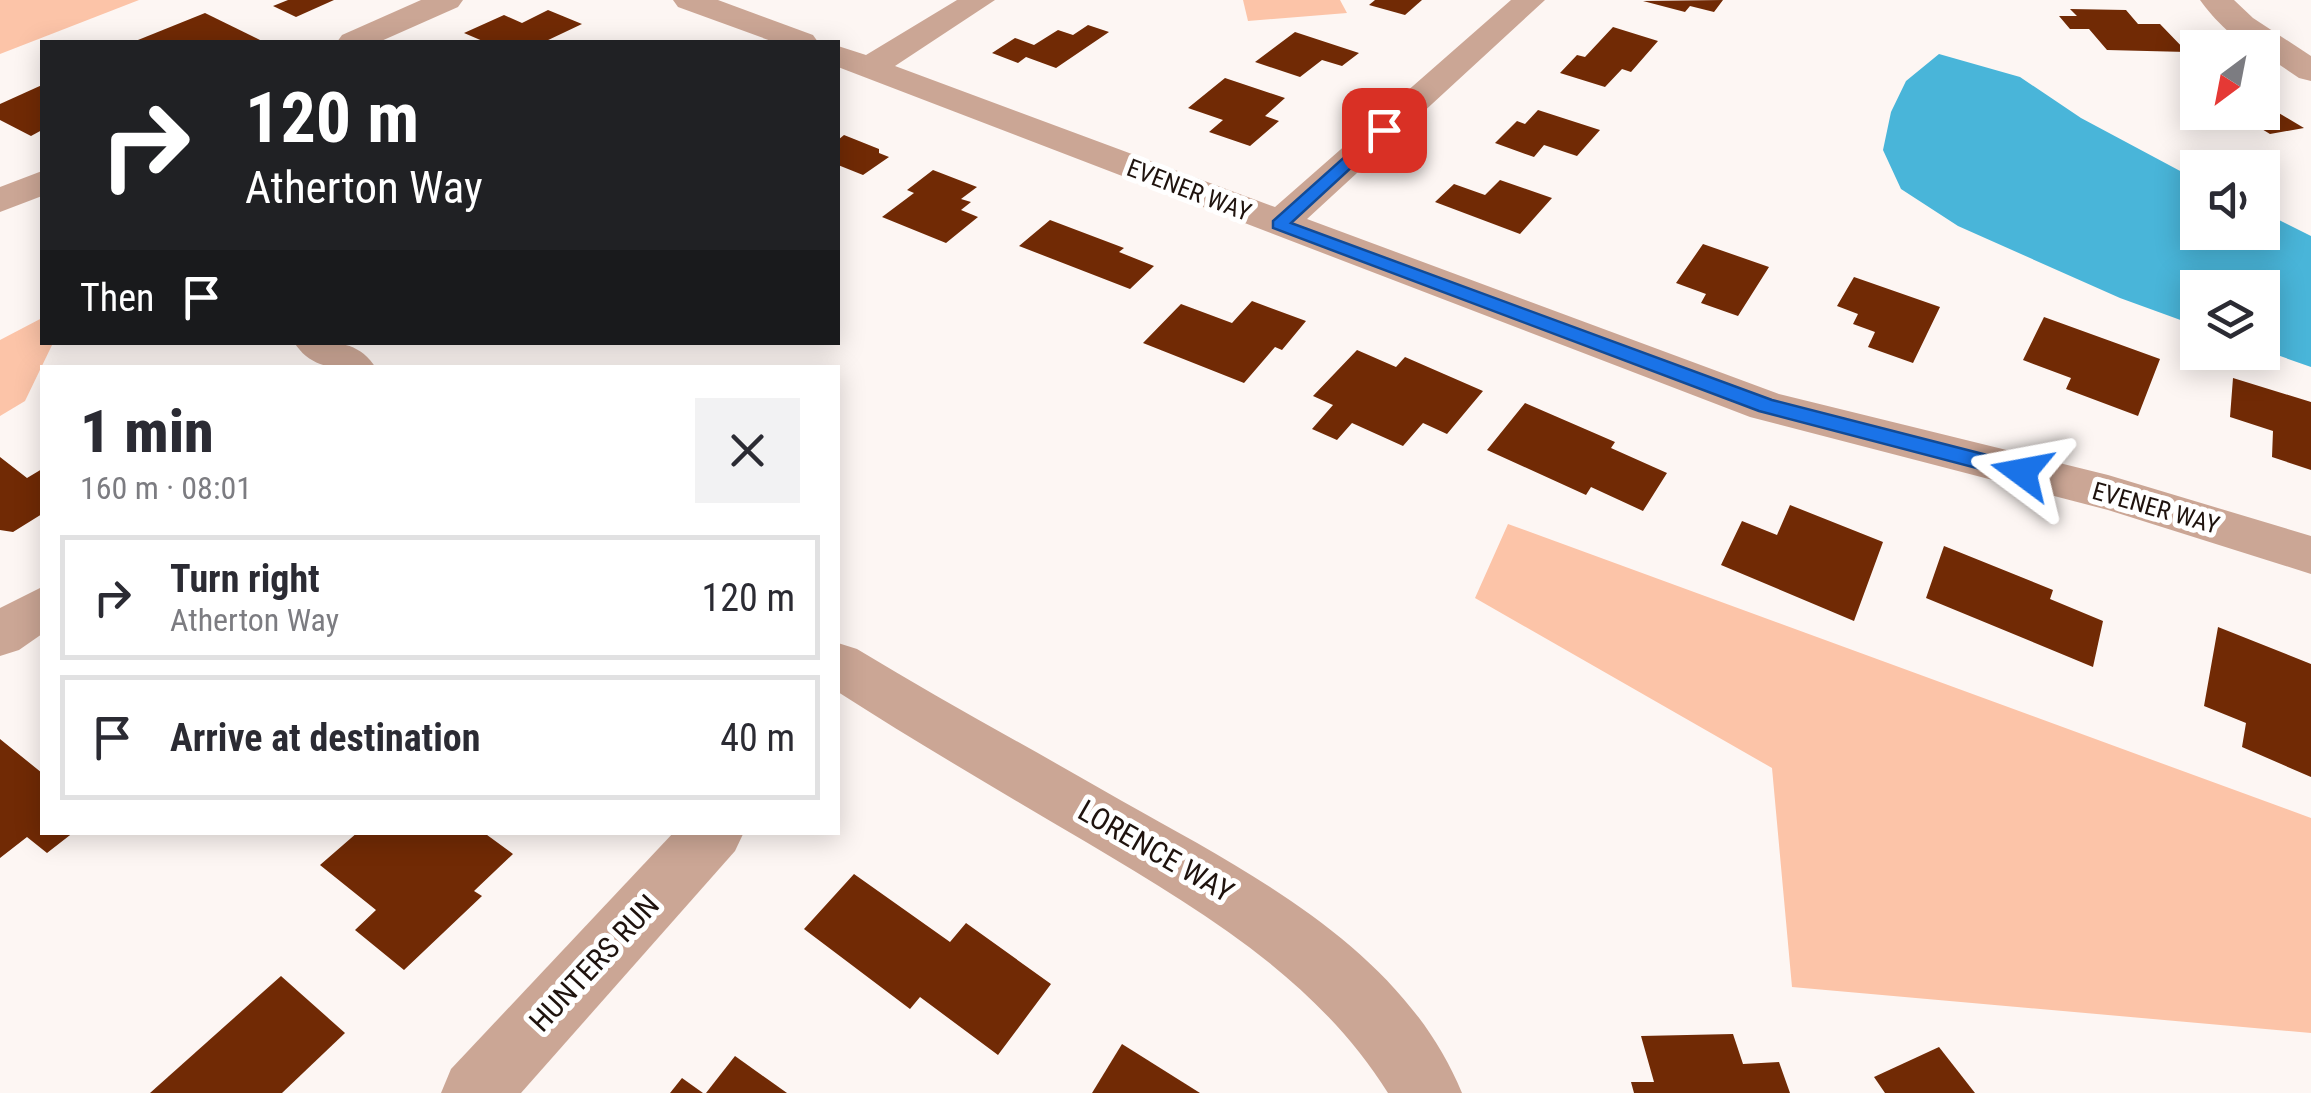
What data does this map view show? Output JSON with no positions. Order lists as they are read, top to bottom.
{
  "streets": {
    "street": ["EVENER WAY", "LORENCE WAY", "HUNTERS RUN"]
  },
  "north": "bottom left",
  "page": {
    "turn": ["120 m", "Atherton Way"],
    "then": "Then",
    "heading": ["1 min", "160 m · 08:01"],
    "list": [
      {
        "name": "Turn right",
        "note": "Atherton Way",
        "value": "120 m"
      },
      {
        "name": "Arrive at destination",
        "value": "40 m"
      }
    ]
  }
}
